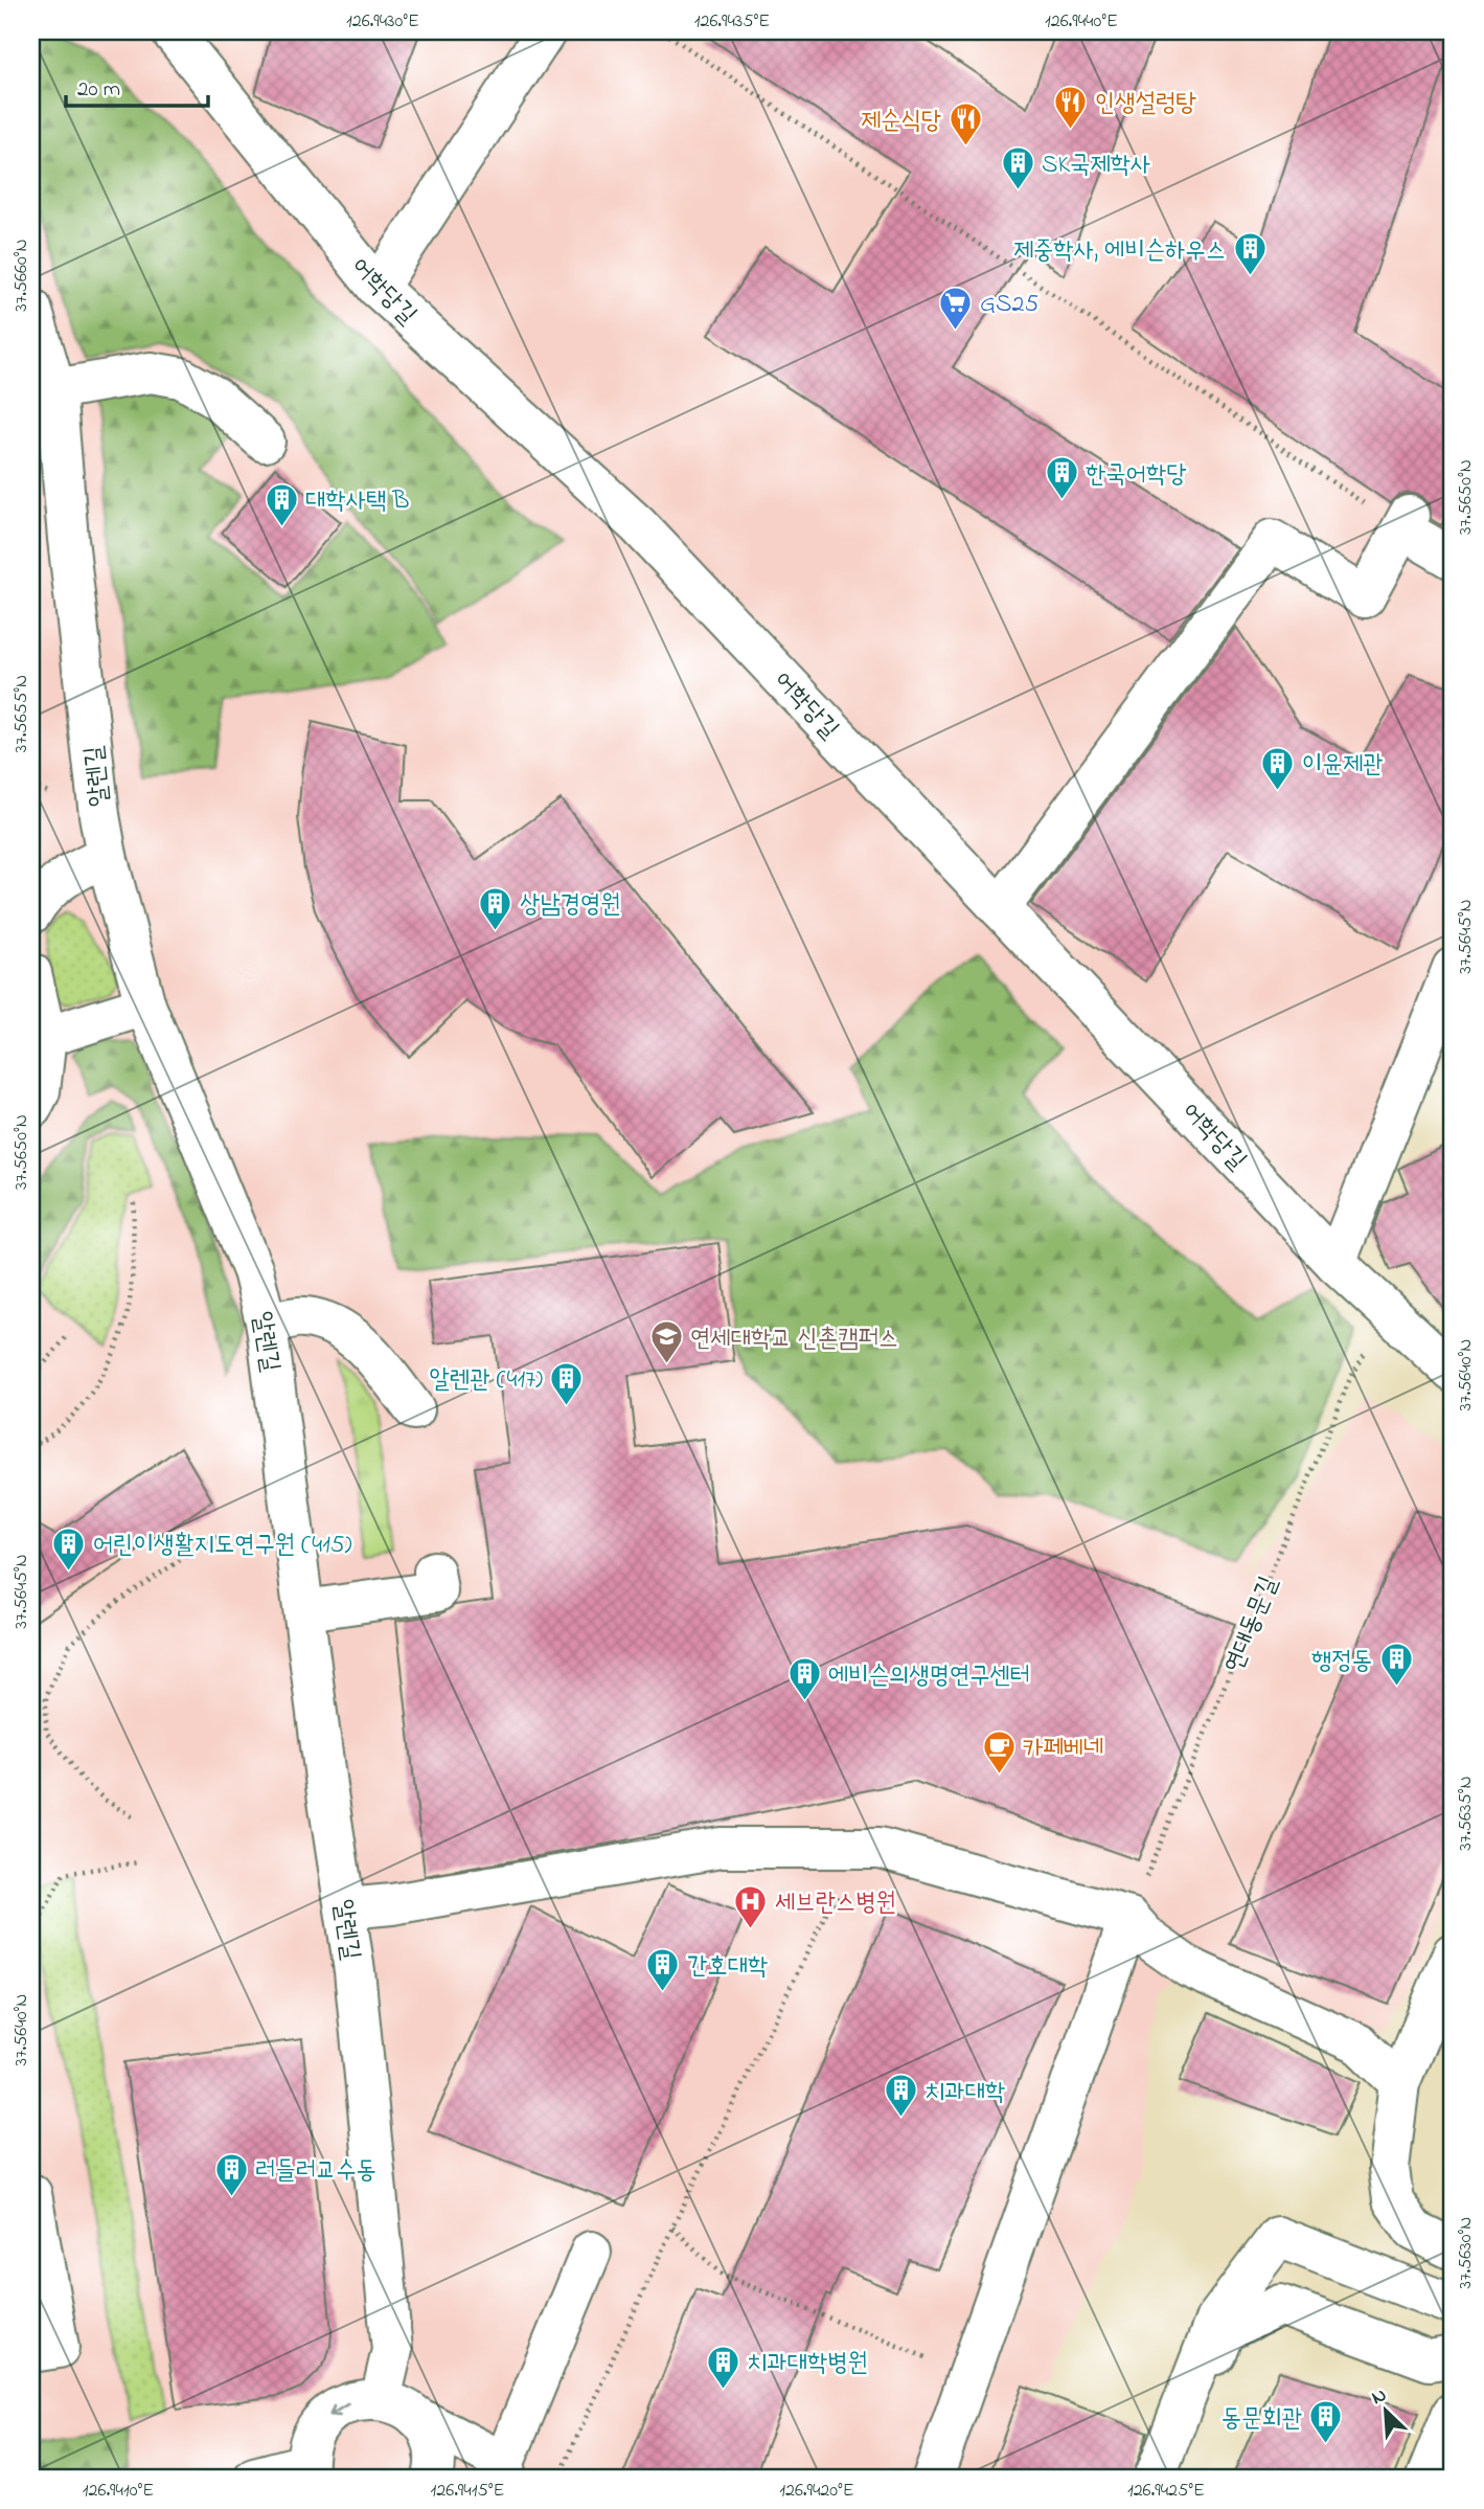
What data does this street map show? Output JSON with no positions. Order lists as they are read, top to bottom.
{
  "streets": {
    "street": ["어학당길", "알렌길"],
    "path": ["연대동문길"]
  },
  "places": {
    "restaurant": ["인생설렁탕", "제순식당"],
    "building": [
      "SK국제학사",
      "제중학사, 에비슨하우스",
      "한국어학당",
      "대학사택 B",
      "이윤제관",
      "상남경영원",
      "알렌관 (417)",
      "어린이생활지도연구원 (415)",
      "행정동",
      "에비슨의생명연구센터",
      "간호대학",
      "치과대학",
      "러들러교수동",
      "치과대학병원",
      "동문회관"
    ],
    "supermarket": ["GS25"],
    "school or university": ["연세대학교 신촌캠퍼스"],
    "cafe": ["카페베네"],
    "hospital": ["세브란스병원"]
  },
  "scale_bar": "20 m",
  "north": "top left",
  "coordinates": [
    "126.9430°E",
    "126.9435°E",
    "126.9440°E",
    "37.5660°N",
    "37.5650°N",
    "37.5655°N",
    "37.5645°N",
    "37.5640°N",
    "37.5635°N",
    "37.5630°N",
    "126.9410°E",
    "126.9415°E",
    "126.9420°E",
    "126.9425°E"
  ]
}
